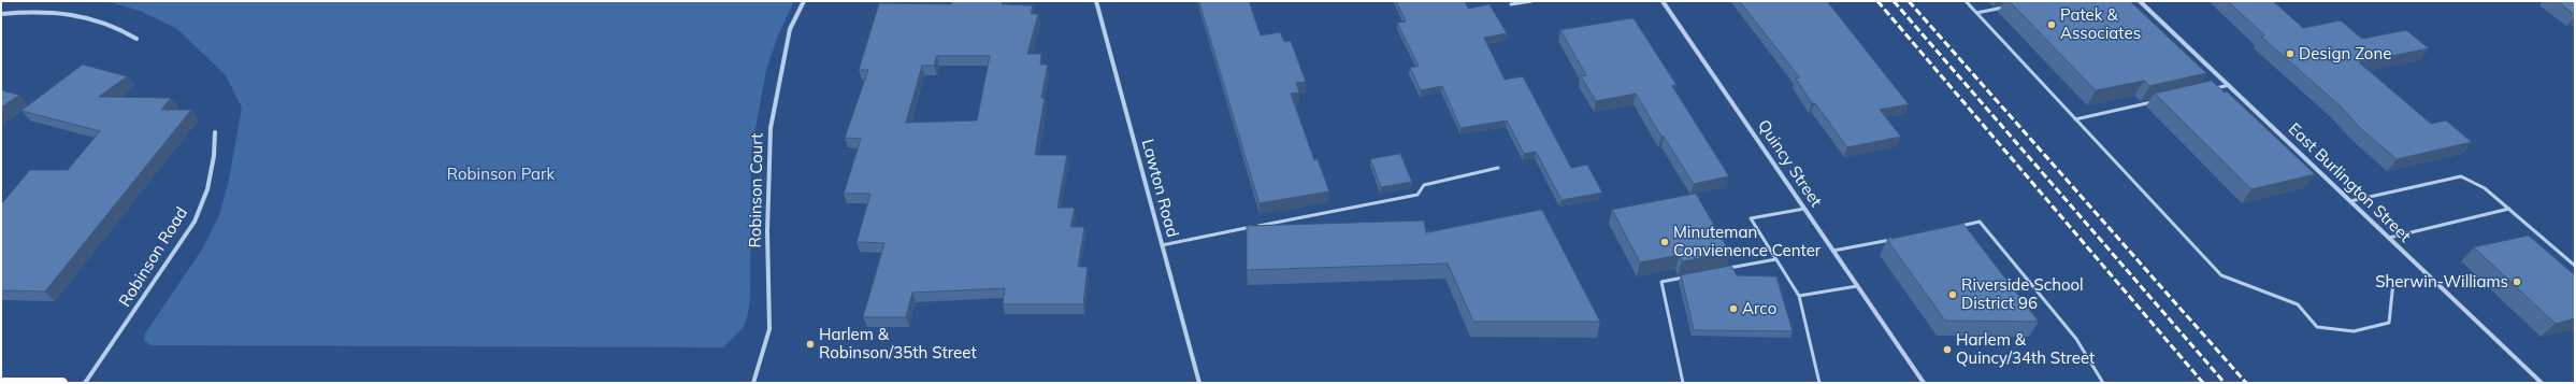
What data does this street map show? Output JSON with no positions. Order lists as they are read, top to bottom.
{
  "streets": {
    "street": [
      "Quincy Street",
      "East Burlington Street",
      "Lawton Road",
      "Robinson Court",
      "Robinson Road"
    ]
  },
  "parks": ["Robinson Park"],
  "places": [
    "Patek & Associates",
    "Design Zone",
    "Minuteman Convienence Center",
    "Sherwin-Williams",
    "Riverside School District 96",
    "Arco",
    "Harlem & Robinson/35th Street",
    "Harlem & Quincy/34th Street"
  ]
}
